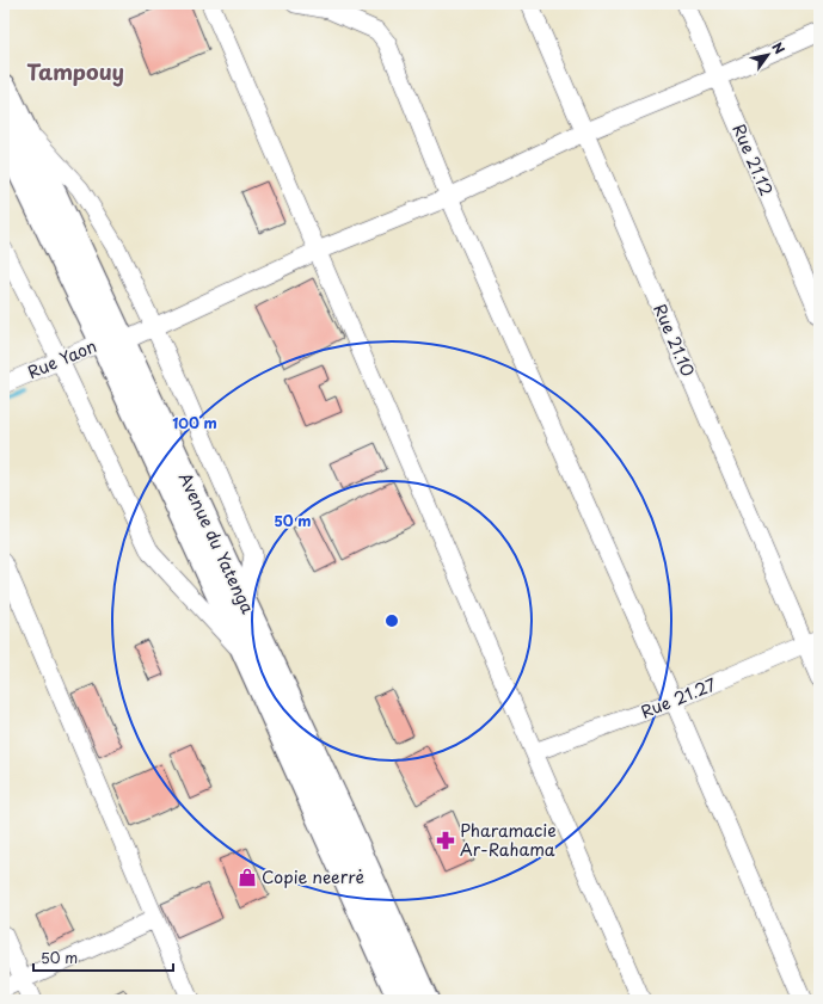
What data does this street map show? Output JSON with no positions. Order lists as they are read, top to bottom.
{
  "streets": {
    "main road": ["Avenue du Yatenga"],
    "street": [
      "Rue 21.12",
      "Rue 21.10",
      "Rue Yaon",
      "Rue 21.27"
    ]
  },
  "crossings": [
    ["Rue 21.12", "Rue Yaon"],
    ["Rue 21.10", "Rue Yaon"],
    ["Rue 21.10", "Rue 21.27"],
    ["Rue Yaon", "Avenue du Yatenga"]
  ],
  "districts": ["Tampouy"],
  "places": {
    "pharmacy": ["Pharamacie Ar-Rahama"],
    "shop": ["Copie neerrė"]
  },
  "scale_bar": "50 m",
  "north": "top right",
  "rings": ["100 m", "50 m"]
}
